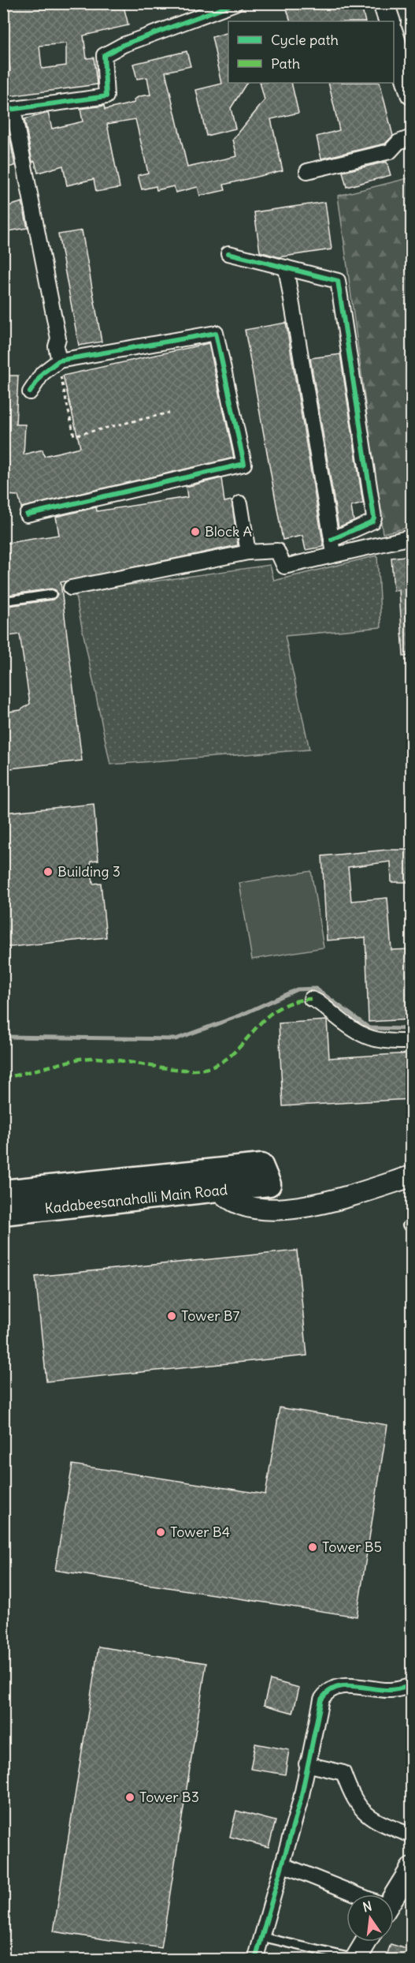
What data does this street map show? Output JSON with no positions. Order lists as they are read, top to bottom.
{
  "streets": {
    "main road": ["Kadabeesanahalli Main Road"]
  },
  "places": [
    "Block A",
    "Building 3",
    "Tower B7",
    "Tower B4",
    "Tower B5",
    "Tower B3"
  ],
  "legend": ["Cycle path", "Path"],
  "north": "top"
}
